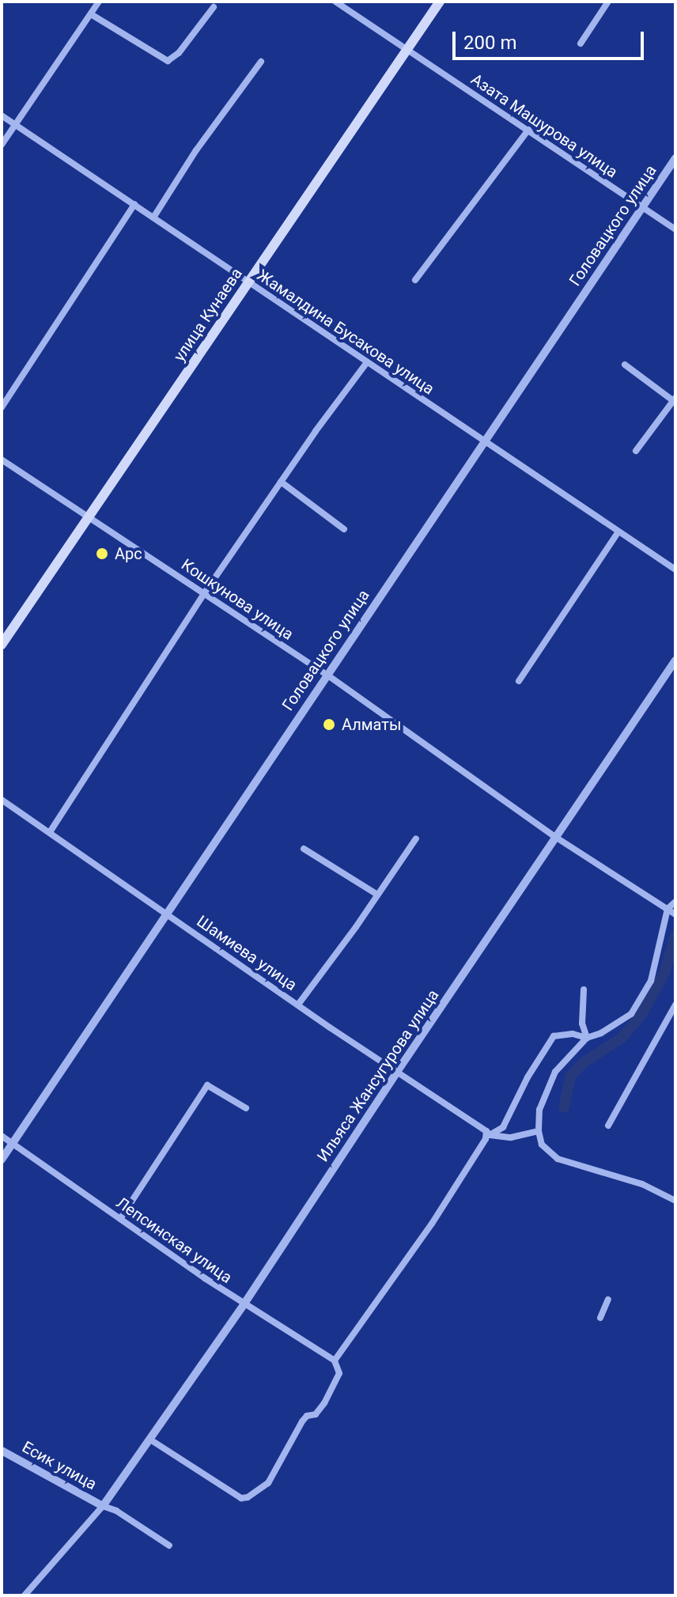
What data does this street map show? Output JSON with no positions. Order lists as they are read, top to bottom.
{
  "streets": {
    "main road": ["улица Кунаева"],
    "street": [
      "Азата Машурова улица",
      "Головацкого улица",
      "Жамалдина Бусакова улица",
      "Кошкунова улица",
      "Шамиева улица",
      "Ильяса Жансугурова улица",
      "Лепсинская улица",
      "Есик улица"
    ]
  },
  "crossings": [
    ["Азата Машурова улица", "Головацкого улица"],
    ["Азата Машурова улица", "улица Кунаева"],
    ["Головацкого улица", "Жамалдина Бусакова улица"],
    ["Головацкого улица", "Кошкунова улица"],
    ["Головацкого улица", "Шамиева улица"],
    ["Головацкого улица", "Лепсинская улица"],
    ["улица Кунаева", "Жамалдина Бусакова улица"],
    ["улица Кунаева", "Кошкунова улица"],
    ["Кошкунова улица", "Ильяса Жансугурова улица"],
    ["Шамиева улица", "Ильяса Жансугурова улица"],
    ["Ильяса Жансугурова улица", "Лепсинская улица"],
    ["Ильяса Жансугурова улица", "Есик улица"]
  ],
  "places": ["Арс", "Алматы"],
  "scale_bar": "200 m"
}
